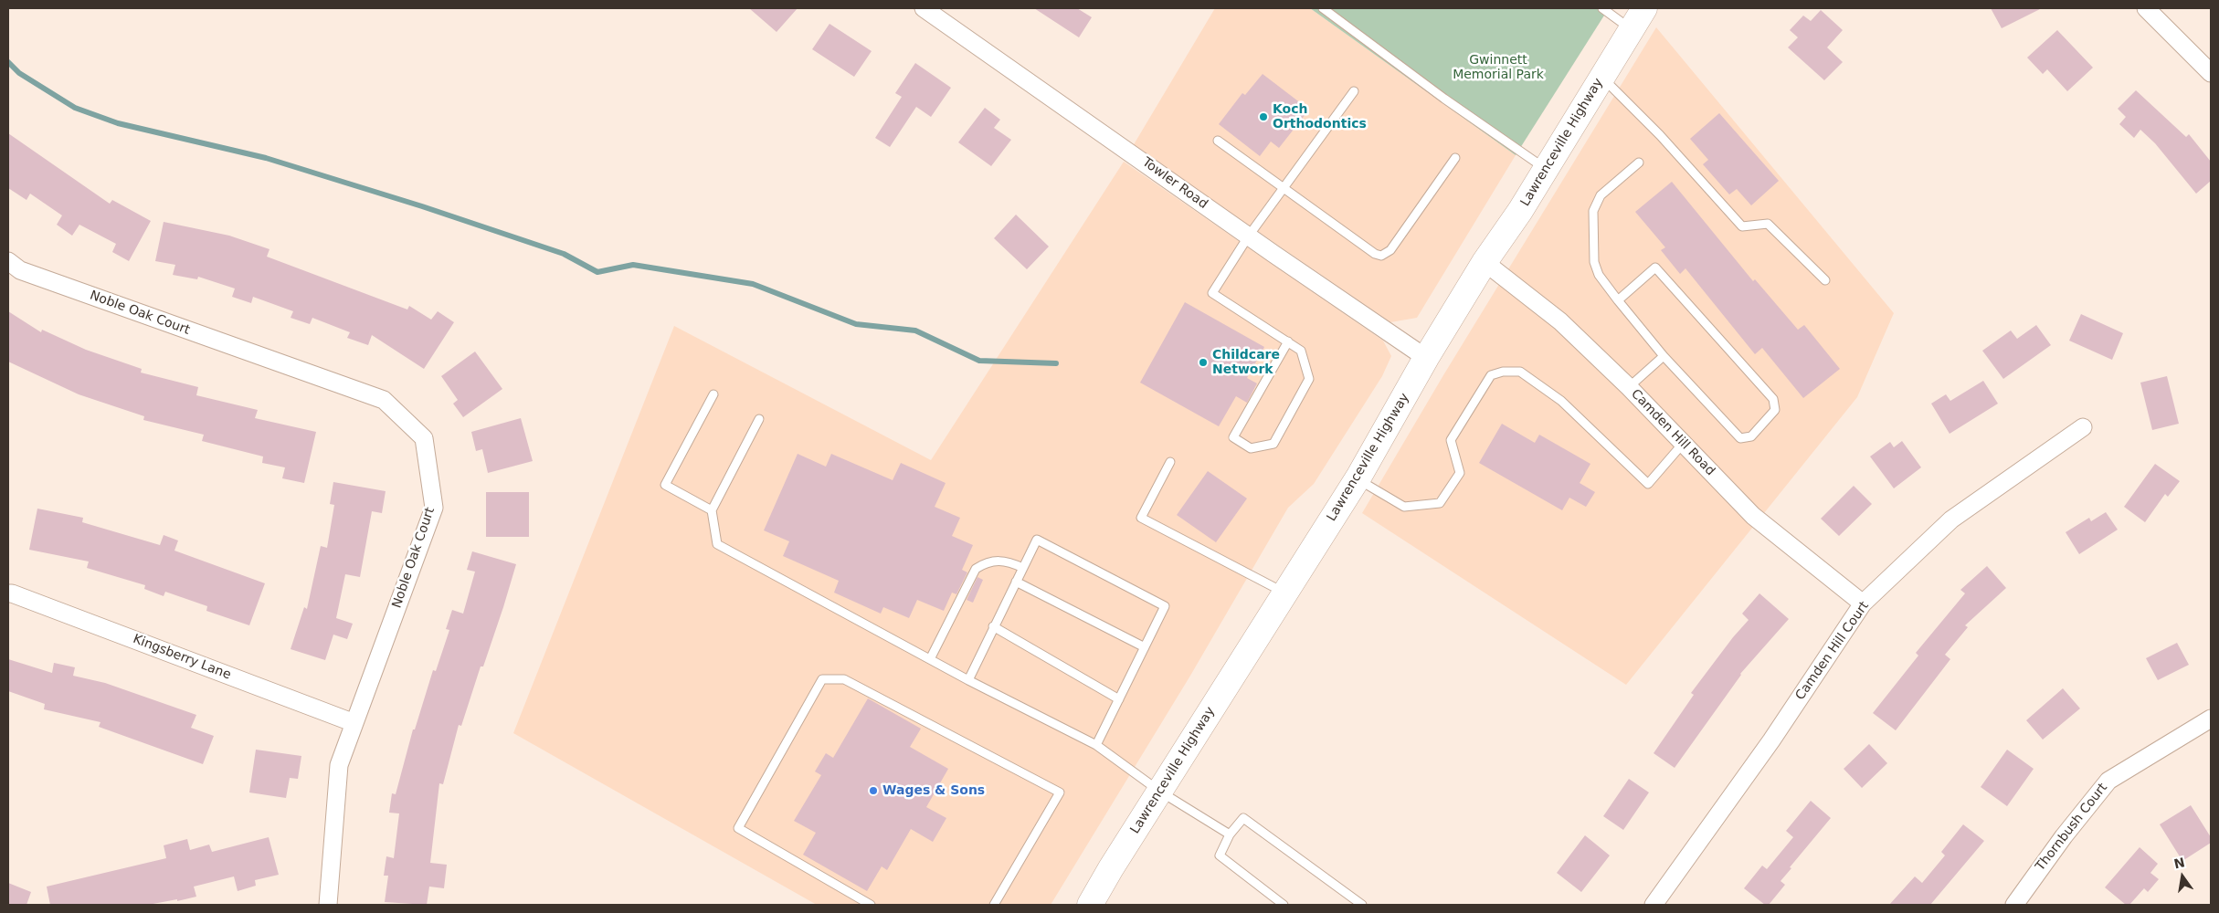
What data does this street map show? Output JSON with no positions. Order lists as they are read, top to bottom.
{
  "streets": {
    "main road": ["Lawrenceville Highway"],
    "street": [
      "Towler Road",
      "Noble Oak Court",
      "Camden Hill Road",
      "Camden Hill Court",
      "Kingsberry Lane",
      "Thornbush Court"
    ]
  },
  "crossings": [
    ["Lawrenceville Highway", "Towler Road"],
    ["Lawrenceville Highway", "Camden Hill Road"],
    ["Noble Oak Court", "Kingsberry Lane"],
    ["Camden Hill Road", "Camden Hill Court"]
  ],
  "parks": ["Gwinnett Memorial Park"],
  "places": ["Koch Orthodontics", "Childcare Network", "Wages & Sons"],
  "north": "top"
}
